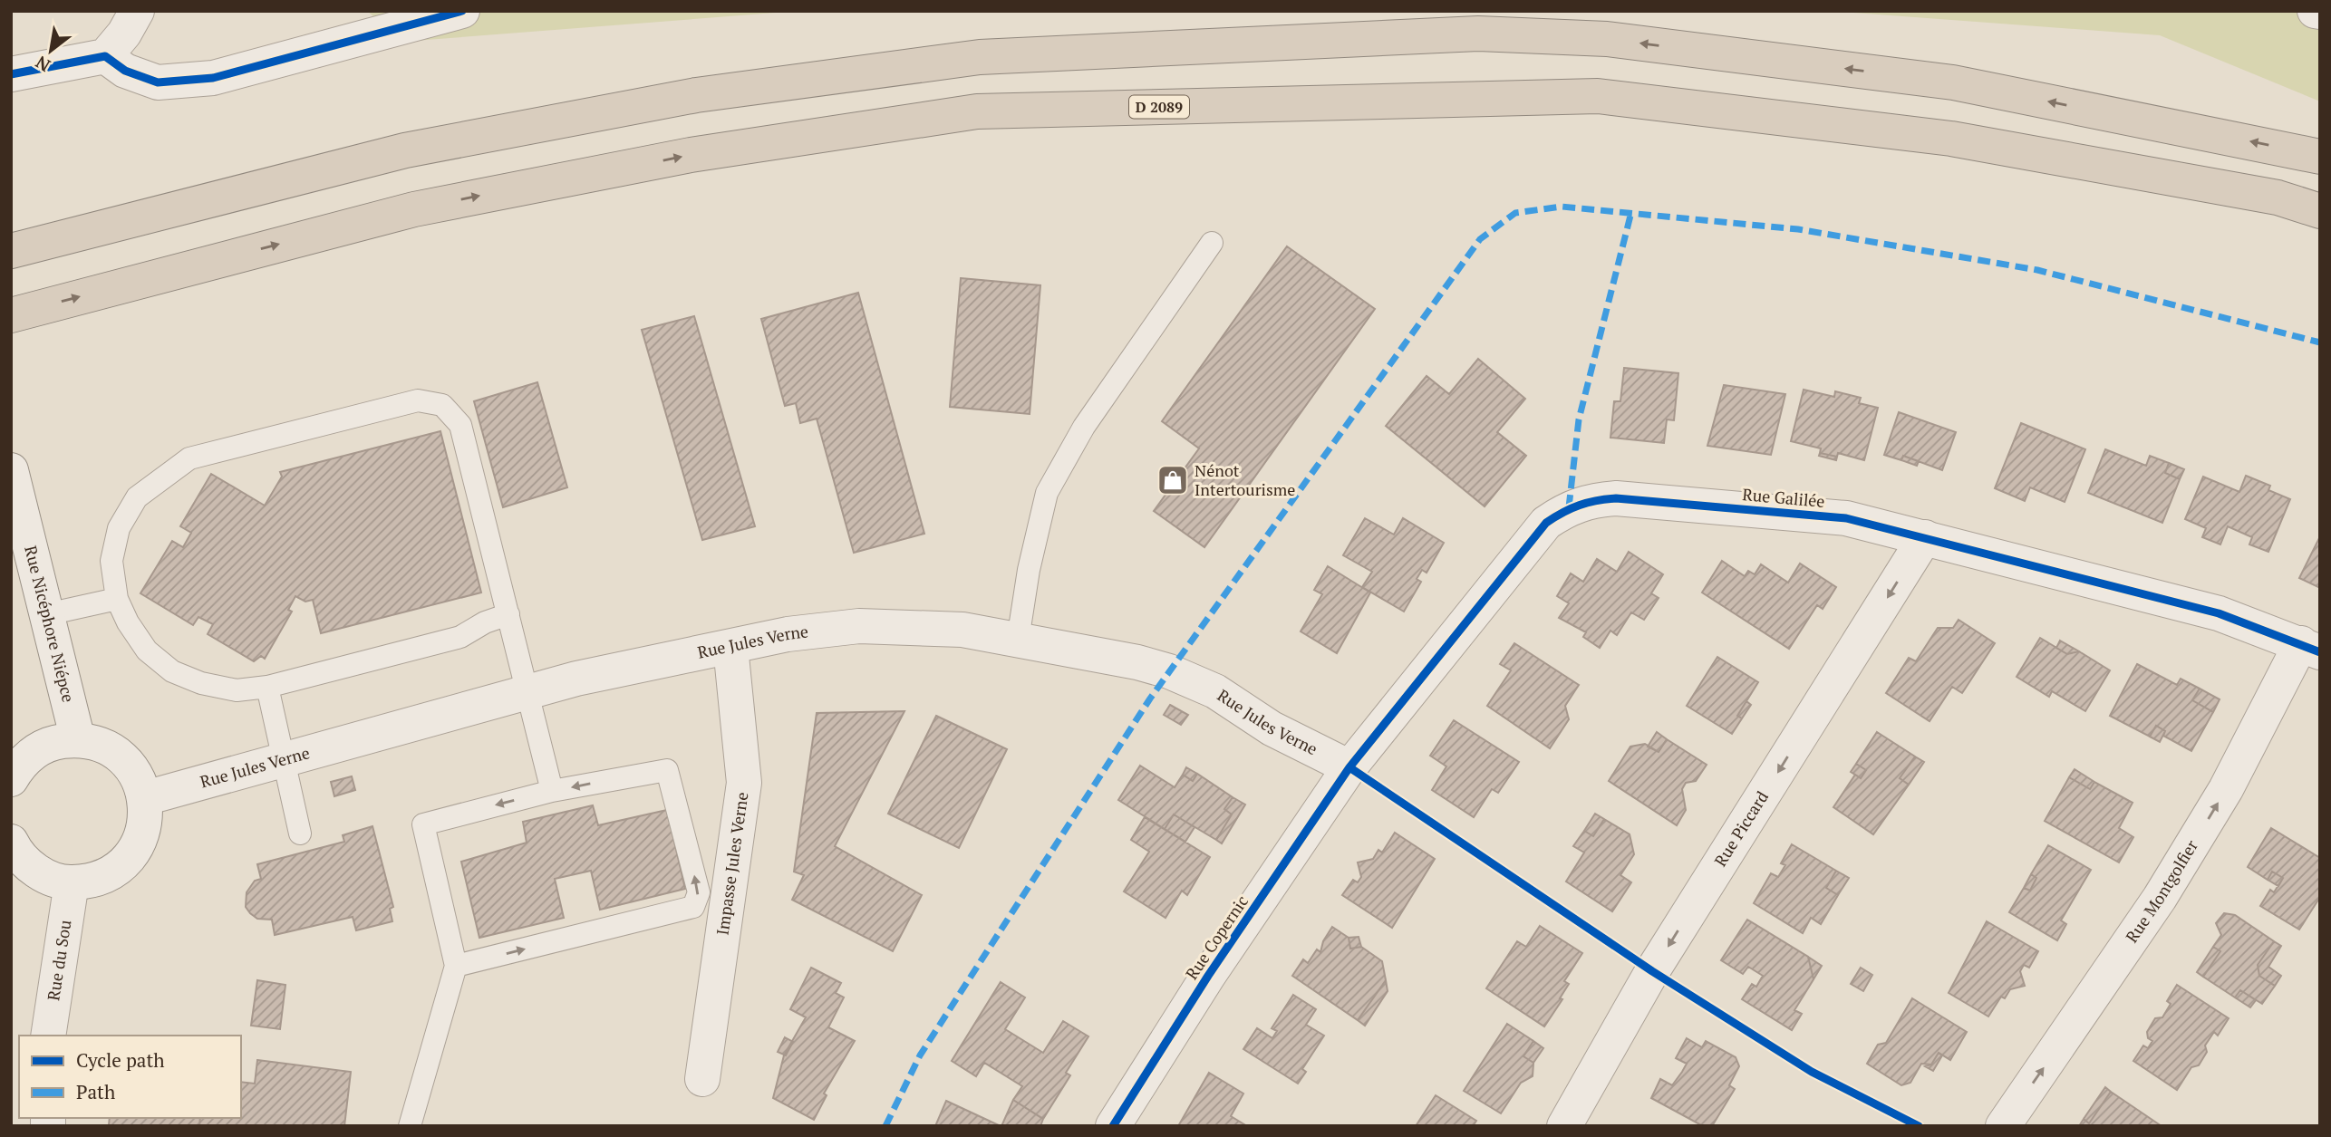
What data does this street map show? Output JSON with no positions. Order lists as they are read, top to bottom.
{
  "streets": {
    "highway": ["D 2089"],
    "street": [
      "Rue Galilée",
      "Rue Nicéphore Niépce",
      "Rue Jules Verne",
      "Rue Piccard",
      "Impasse Jules Verne",
      "Rue Montgolfier",
      "Rue Copernic",
      "Rue du Sou"
    ]
  },
  "crossings": [
    ["Rue Galilée", "Rue Jules Verne"],
    ["Rue Galilée", "Rue Piccard"],
    ["Rue Galilée", "Rue Montgolfier"],
    ["Rue Galilée", "Rue Copernic"],
    ["Rue Jules Verne", "Impasse Jules Verne"],
    ["Rue Jules Verne", "Rue Copernic"]
  ],
  "one_way": ["Rue Piccard", "Rue Montgolfier"],
  "places": {
    "shop": ["Nénot Intertourisme"]
  },
  "legend": ["Cycle path", "Path"],
  "north": "bottom left"
}
